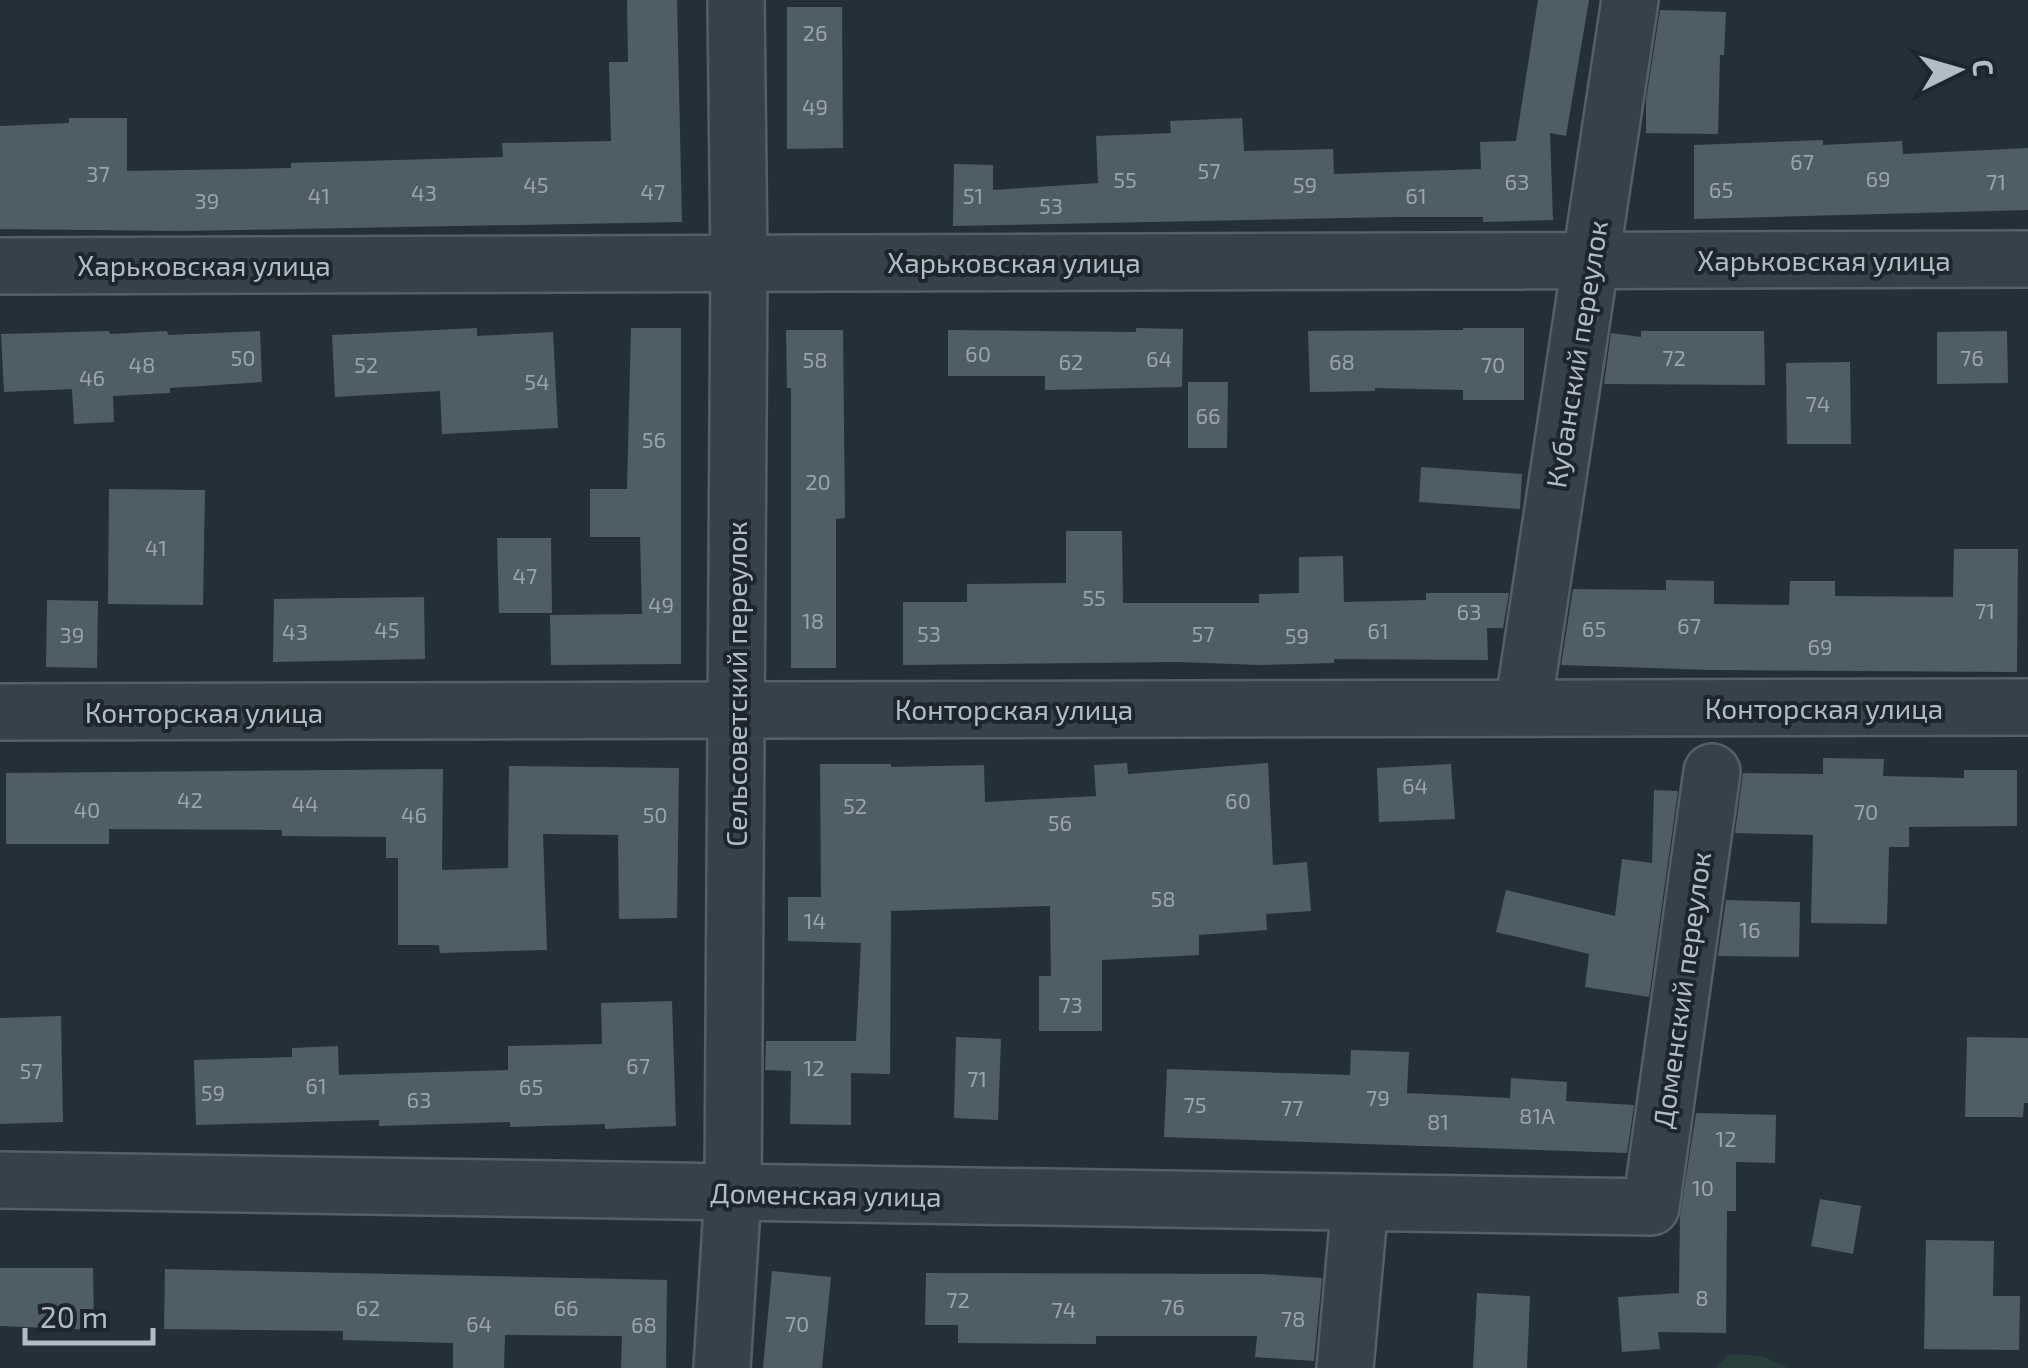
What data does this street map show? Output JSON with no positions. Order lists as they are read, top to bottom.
{
  "streets": {
    "street": [
      "Харьковская улица",
      "Кубанский переулок",
      "Сельсоветский переулок",
      "Конторская улица",
      "Доменский переулок",
      "Доменская улица"
    ]
  },
  "crossings": [
    ["Харьковская улица", "Кубанский переулок"],
    ["Харьковская улица", "Сельсоветский переулок"],
    ["Кубанский переулок", "Конторская улица"],
    ["Сельсоветский переулок", "Конторская улица"],
    ["Сельсоветский переулок", "Доменская улица"],
    ["Доменский переулок", "Доменская улица"]
  ],
  "house_numbers": [
    "26",
    "49",
    "67",
    "57",
    "37",
    "69",
    "55",
    "63",
    "71",
    "45",
    "59",
    "65",
    "47",
    "43",
    "41",
    "51",
    "61",
    "39",
    "53",
    "60",
    "50",
    "72",
    "76",
    "64",
    "58",
    "62",
    "68",
    "48",
    "52",
    "70",
    "46",
    "54",
    "74",
    "66",
    "56",
    "20",
    "41",
    "47",
    "55",
    "49",
    "71",
    "63",
    "18",
    "67",
    "65",
    "45",
    "61",
    "43",
    "53",
    "57",
    "39",
    "59",
    "69",
    "64",
    "42",
    "60",
    "44",
    "52",
    "40",
    "70",
    "46",
    "50",
    "56",
    "58",
    "14",
    "16",
    "73",
    "67",
    "12",
    "57",
    "71",
    "61",
    "65",
    "59",
    "79",
    "63",
    "75",
    "77",
    "81А",
    "81",
    "12",
    "10",
    "8",
    "72",
    "76",
    "62",
    "66",
    "74",
    "78",
    "64",
    "70",
    "68"
  ],
  "scale_bar": "20 m",
  "north": "right"
}
